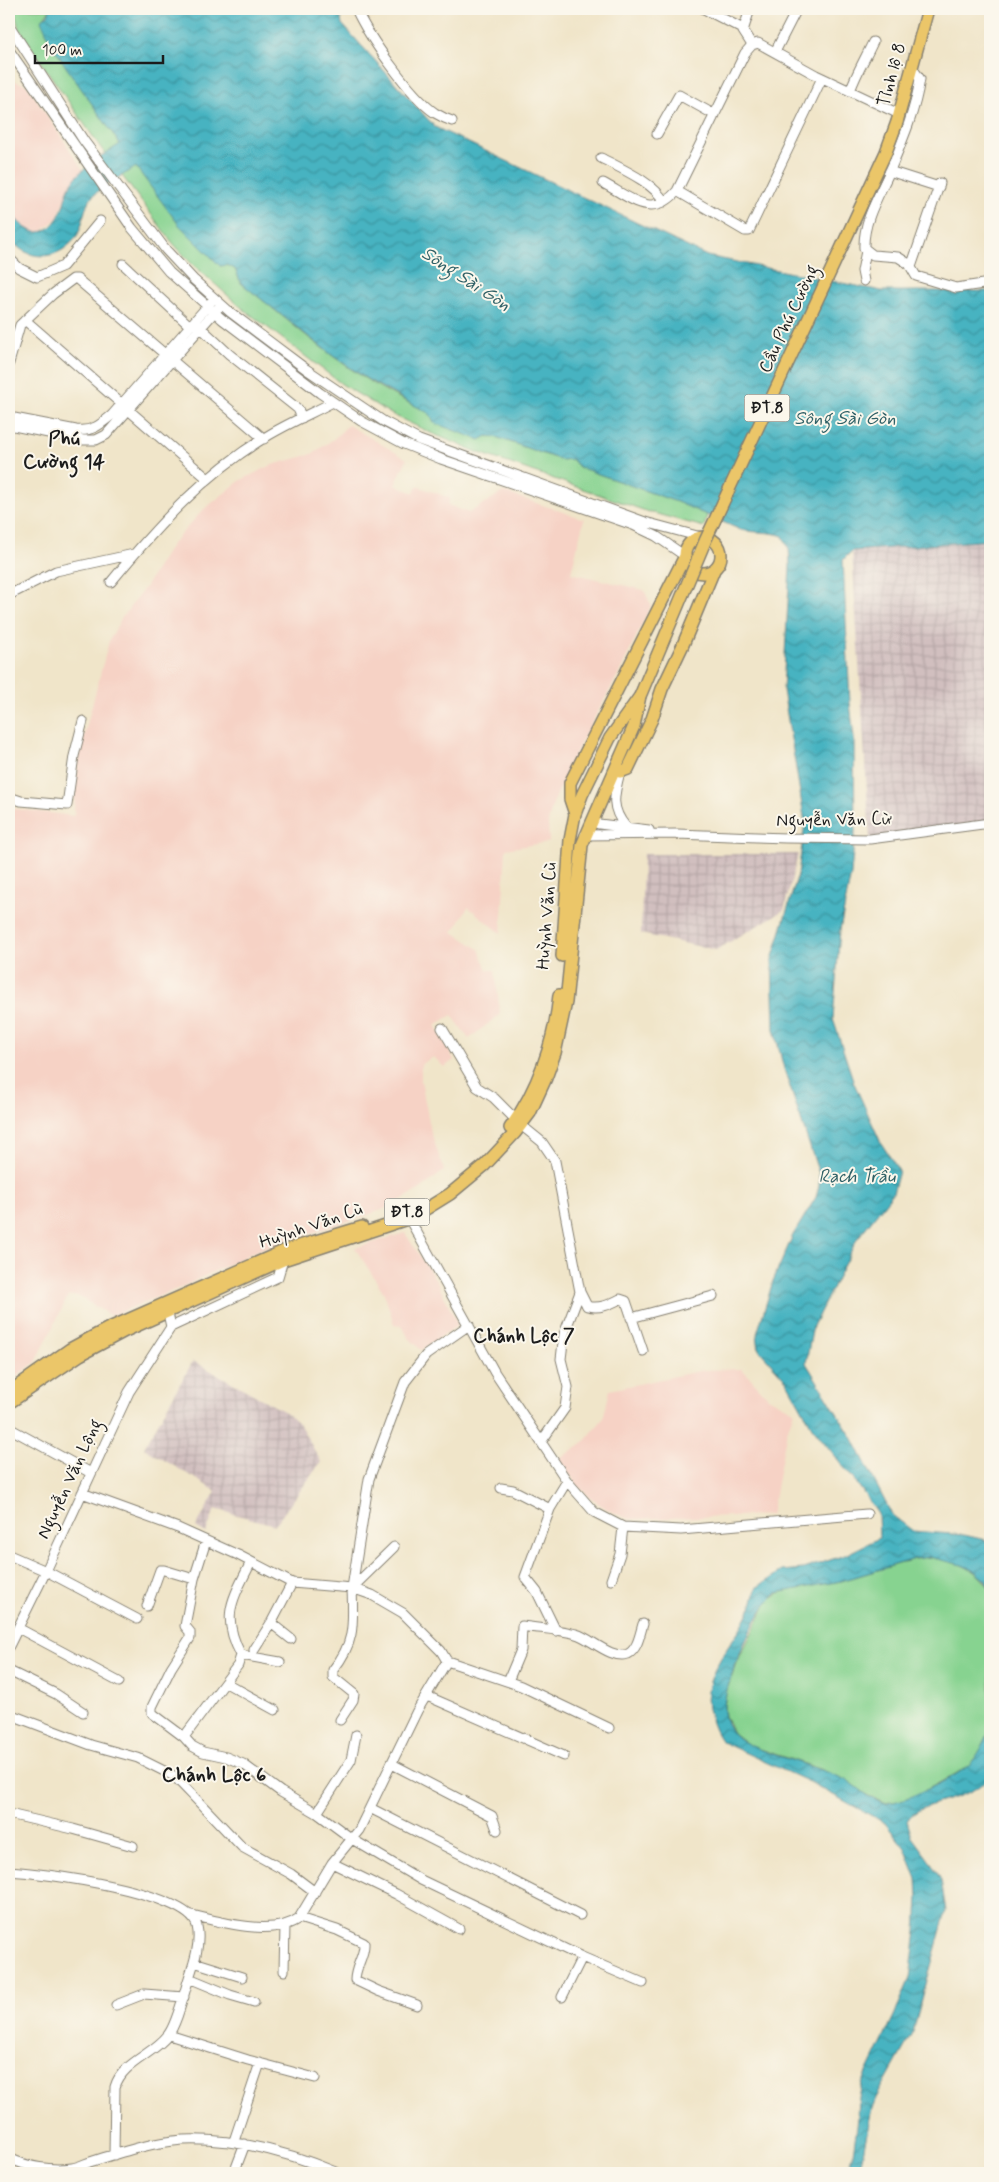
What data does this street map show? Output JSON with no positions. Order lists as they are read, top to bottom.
{
  "streets": {
    "main road": [
      "Tỉnh lộ 8",
      "Cầu Phú Cường",
      "ĐT.8",
      "Huỳnh Văn Cù"
    ],
    "street": ["Nguyễn Văn Cừ", "Nguyễn Văn Lộng"]
  },
  "crossings": [
    ["Tỉnh lộ 8", "Cầu Phú Cường"],
    ["Cầu Phú Cường", "ĐT.8"],
    ["Cầu Phú Cường", "Huỳnh Văn Cù"],
    ["ĐT.8", "Nguyễn Văn Cừ"],
    ["ĐT.8", "Huỳnh Văn Cù"],
    ["Huỳnh Văn Cù", "Nguyễn Văn Lộng"]
  ],
  "districts": ["Phú Cường 14", "Chánh Lộc 7", "Chánh Lộc 6"],
  "water": ["Sông Sài Gòn", "Rạch Trầu"],
  "scale_bar": "100 m"
}
